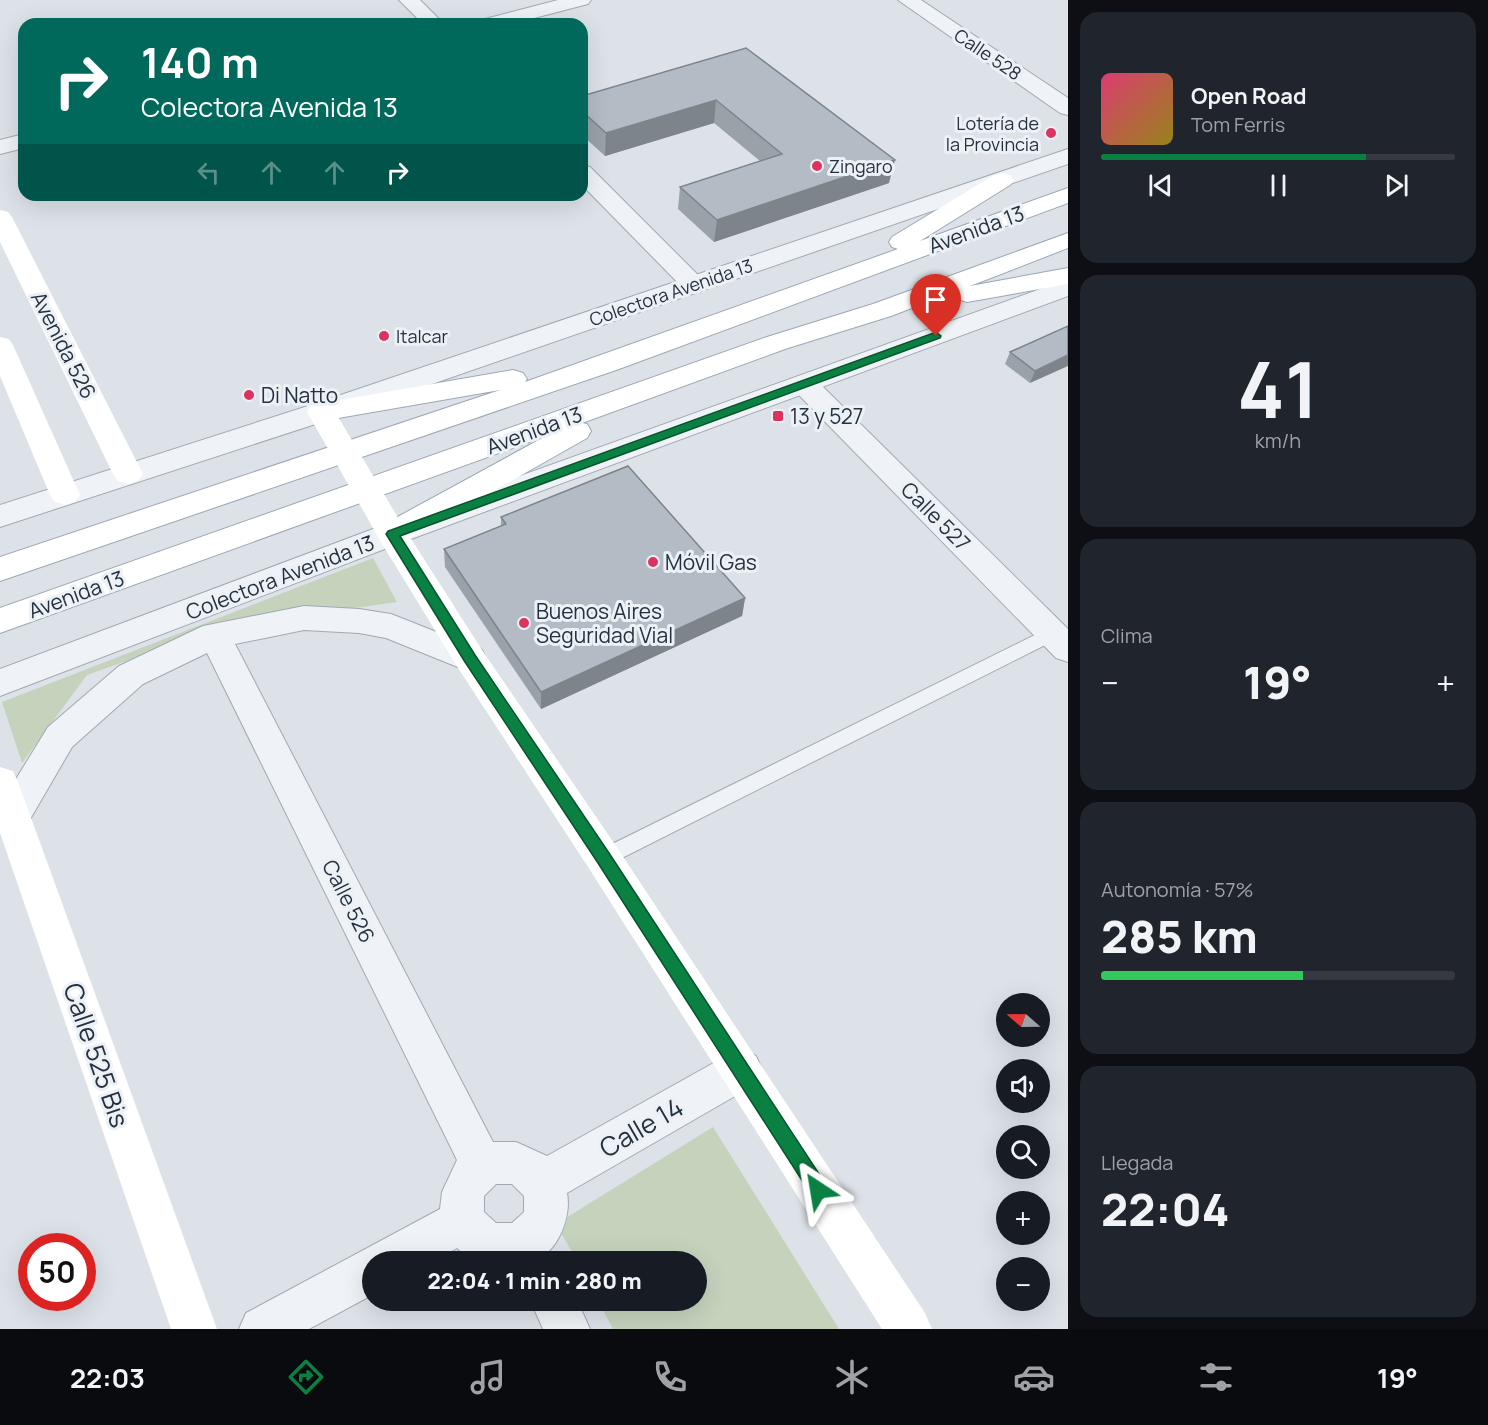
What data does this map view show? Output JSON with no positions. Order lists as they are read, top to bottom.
{
  "streets": {
    "main road": ["Avenida 13", "Avenida 526", "Calle 525 Bis"],
    "street": [
      "Calle 528",
      "Colectora Avenida 13",
      "Calle 527",
      "Calle 526",
      "Calle 14"
    ]
  },
  "crossings": [
    ["Colectora Avenida 13", "Avenida 526"],
    ["Colectora Avenida 13", "Calle 527"]
  ],
  "places": {
    "other": [
      "Lotería de la Provincia",
      "Zingaro",
      "Italcar",
      "Di Natto",
      "Móvil Gas",
      "Buenos Aires Seguridad Vial"
    ],
    "transit": ["13 y 527"]
  },
  "north": "left",
  "page": {
    "turn": ["140 m", "Colectora Avenida 13"],
    "song": ["Open Road", "Tom Ferris"],
    "tile": [
      ["41", "km/h"],
      "Clima",
      ["Autonomía · 57%", "285 km"],
      ["Llegada", "22:04"]
    ],
    "heat": ["−", "19°", "+"],
    "map_buttons": ["+", "−"],
    "limit": "50",
    "trip": "22:04 · 1 min · 280 m",
    "tabs": ["22:03", "19°"]
  }
}
